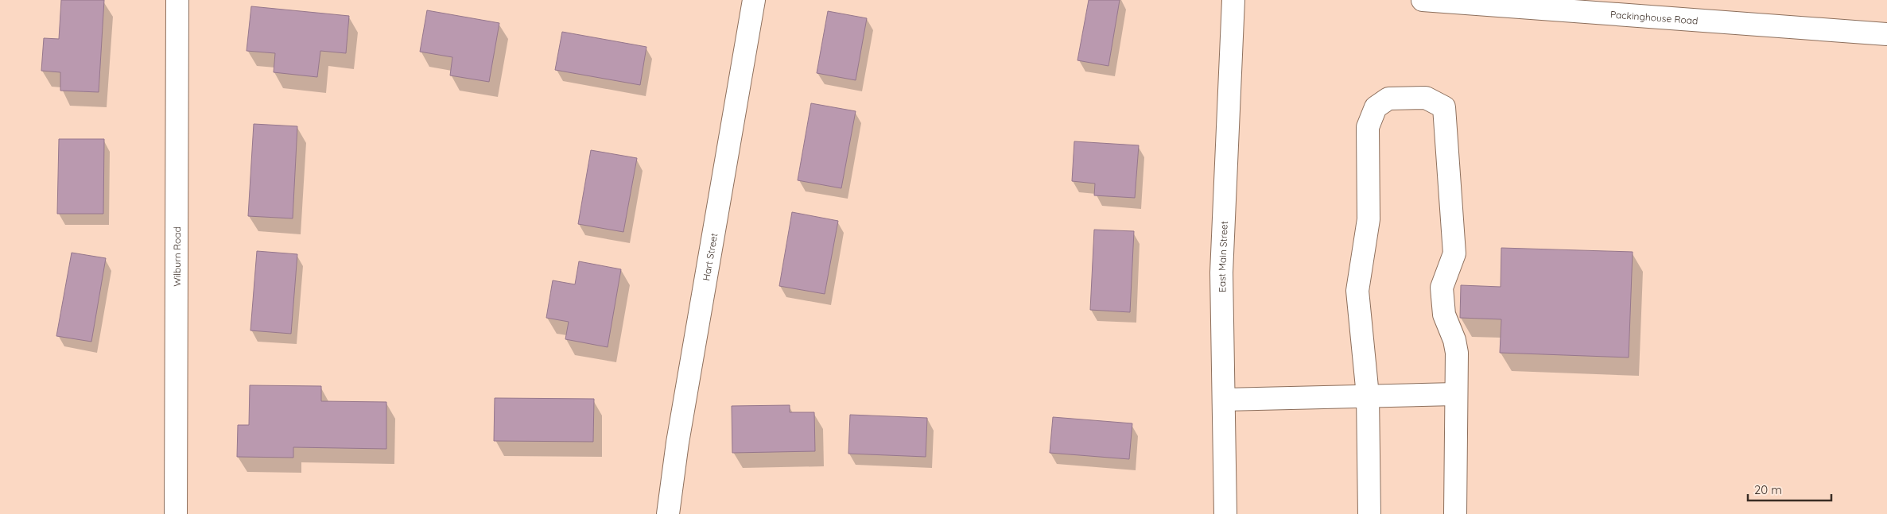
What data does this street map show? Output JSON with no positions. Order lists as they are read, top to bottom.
{
  "streets": {
    "street": [
      "Packinghouse Road",
      "Hart Street",
      "East Main Street",
      "Wilburn Road"
    ]
  },
  "scale_bar": "20 m"
}
